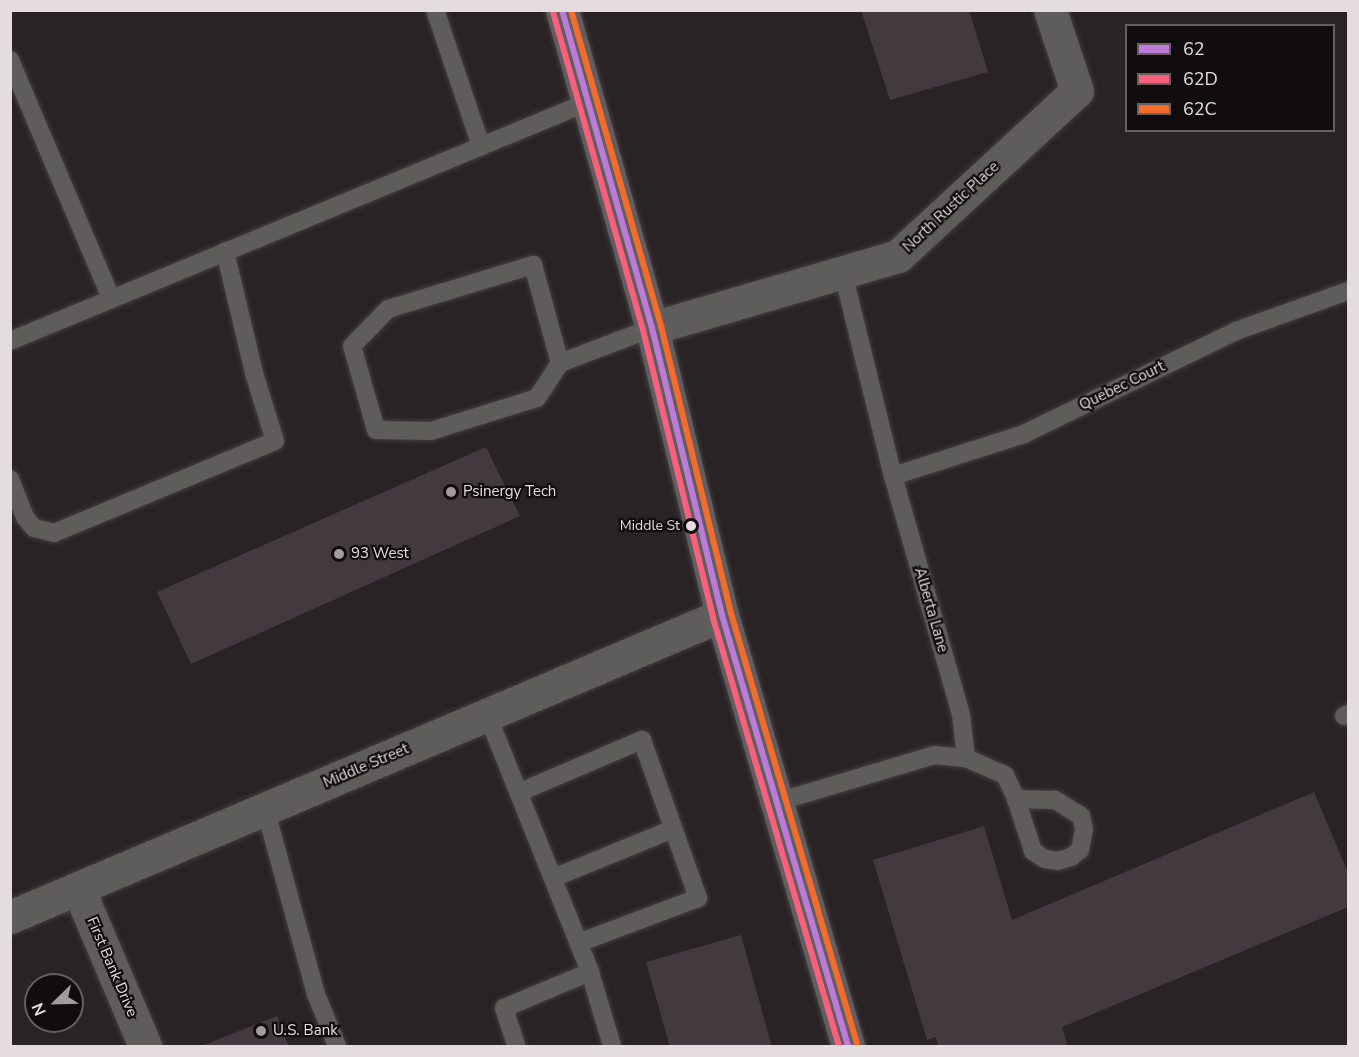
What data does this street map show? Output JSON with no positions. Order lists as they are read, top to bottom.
{
  "streets": {
    "street": ["North Rustic Place", "Middle Street", "First Bank Drive"],
    "lane": ["Quebec Court", "Alberta Lane"]
  },
  "crossings": [
    ["North Rustic Place", "Alberta Lane"],
    ["Quebec Court", "Alberta Lane"],
    ["Middle Street", "First Bank Drive"]
  ],
  "places": [
    "Psinergy Tech",
    "Middle St",
    "93 West",
    "U.S. Bank"
  ],
  "lines": ["transit line 62", "transit line 62C", "transit line 62D"],
  "legend": ["62", "62D", "62C"],
  "north": "bottom left"
}
